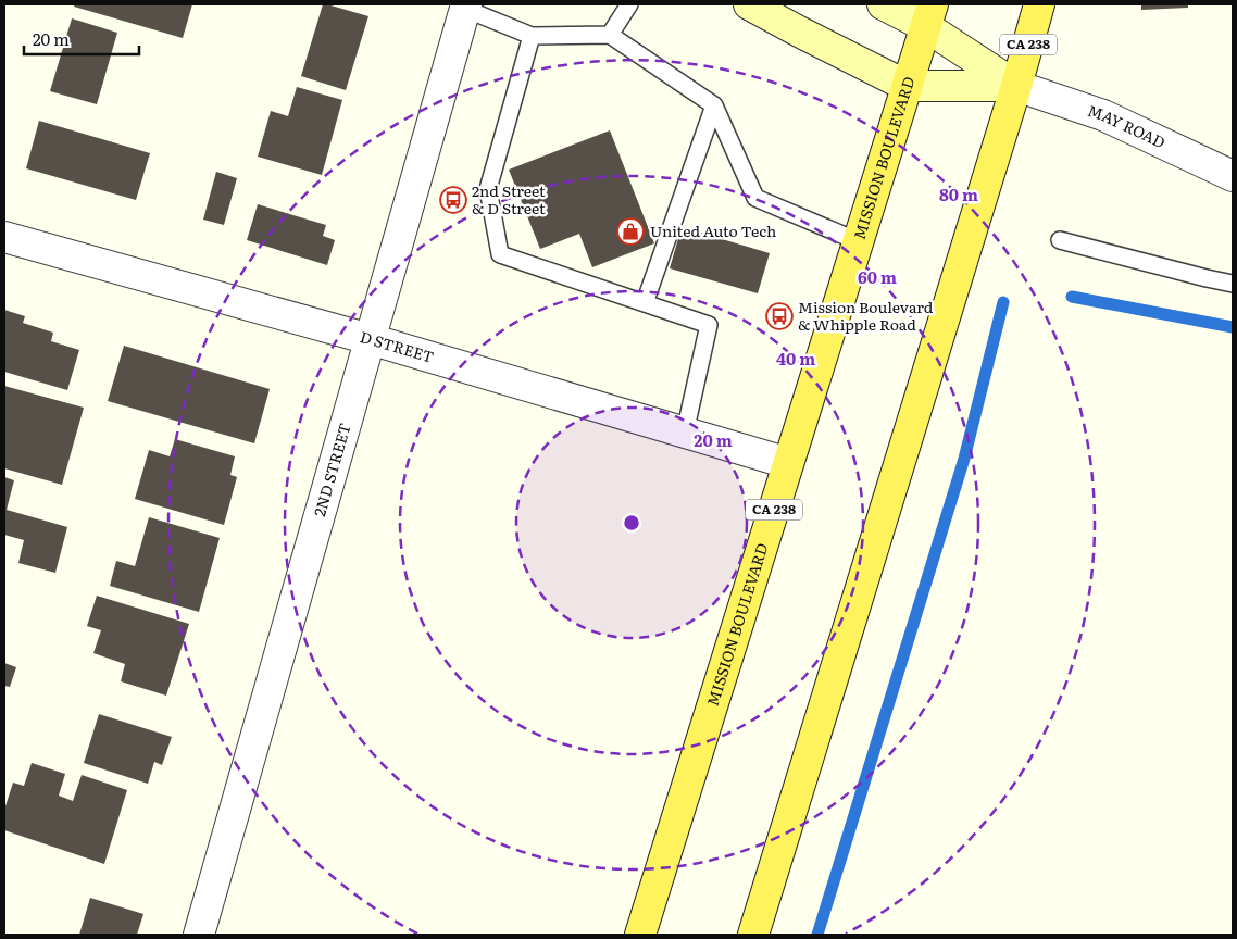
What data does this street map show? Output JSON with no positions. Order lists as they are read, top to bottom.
{
  "streets": {
    "main road": ["CA 238", "MISSION BOULEVARD"],
    "street": ["MAY ROAD", "D STREET", "2ND STREET"]
  },
  "crossings": [
    ["CA 238", "MAY ROAD"],
    ["MISSION BOULEVARD", "D STREET"],
    ["D STREET", "2ND STREET"]
  ],
  "places": {
    "bus stop": ["2nd Street & D Street", "Mission Boulevard & Whipple Road"],
    "shop": ["United Auto Tech"]
  },
  "scale_bar": "20 m",
  "rings": [
    "80 m",
    "60 m",
    "40 m",
    "20 m"
  ]
}
